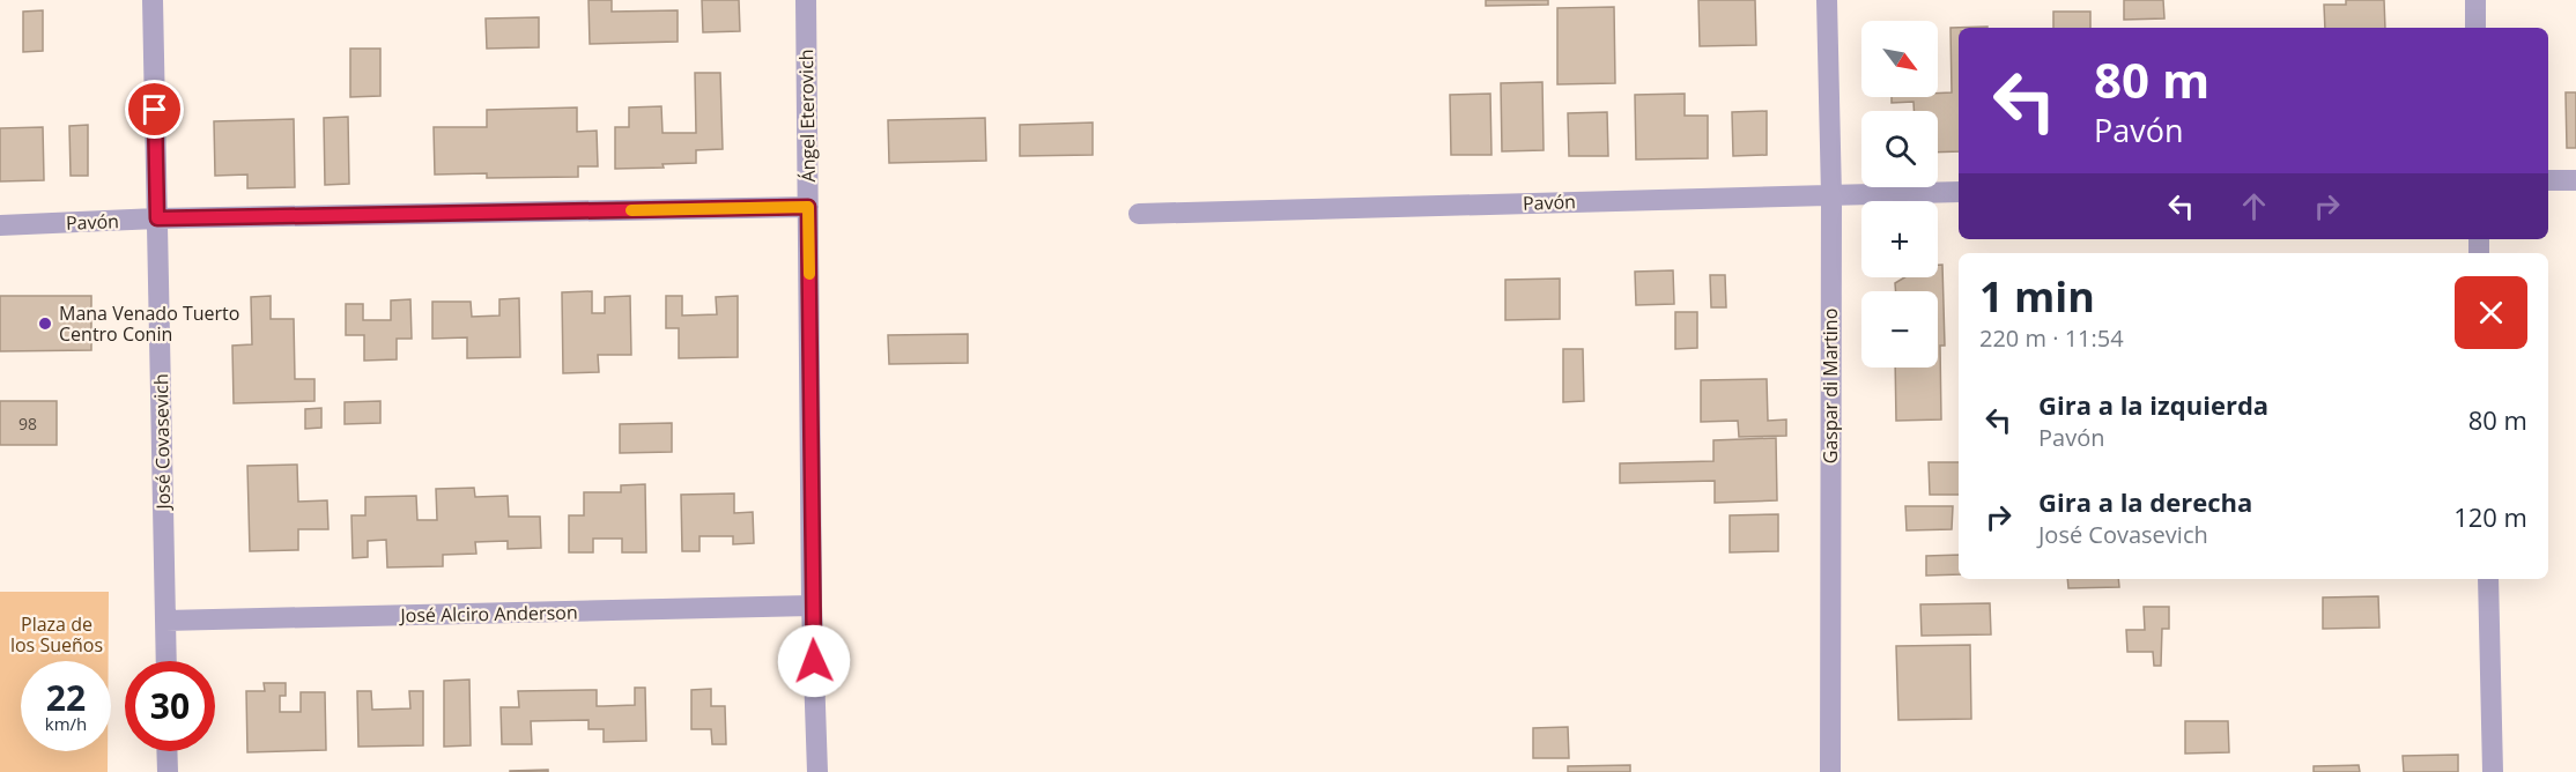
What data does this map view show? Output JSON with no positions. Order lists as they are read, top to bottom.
{
  "streets": {
    "street": [
      "Ángel Eterovich",
      "Pavón",
      "Gaspar di Martino",
      "José Covasevich",
      "José Alciro Anderson"
    ]
  },
  "crossings": [
    ["Ángel Eterovich", "Pavón"],
    ["Ángel Eterovich", "José Alciro Anderson"],
    ["Pavón", "Gaspar di Martino"],
    ["Pavón", "José Covasevich"],
    ["José Covasevich", "José Alciro Anderson"]
  ],
  "parks": ["Plaza de los Sueños"],
  "places": ["Mana Venado Tuerto Centro Conin"],
  "house_numbers": ["98"],
  "north": "bottom right",
  "page": {
    "map_buttons": ["+", "−"],
    "turn": ["80 m", "Pavón"],
    "heading": ["1 min", "220 m · 11:54"],
    "list": [
      {
        "name": "Gira a la izquierda",
        "note": "Pavón",
        "value": "80 m"
      },
      {
        "name": "Gira a la derecha",
        "note": "José Covasevich",
        "value": "120 m"
      }
    ],
    "speed": "22 km/h",
    "limit": "30"
  }
}
